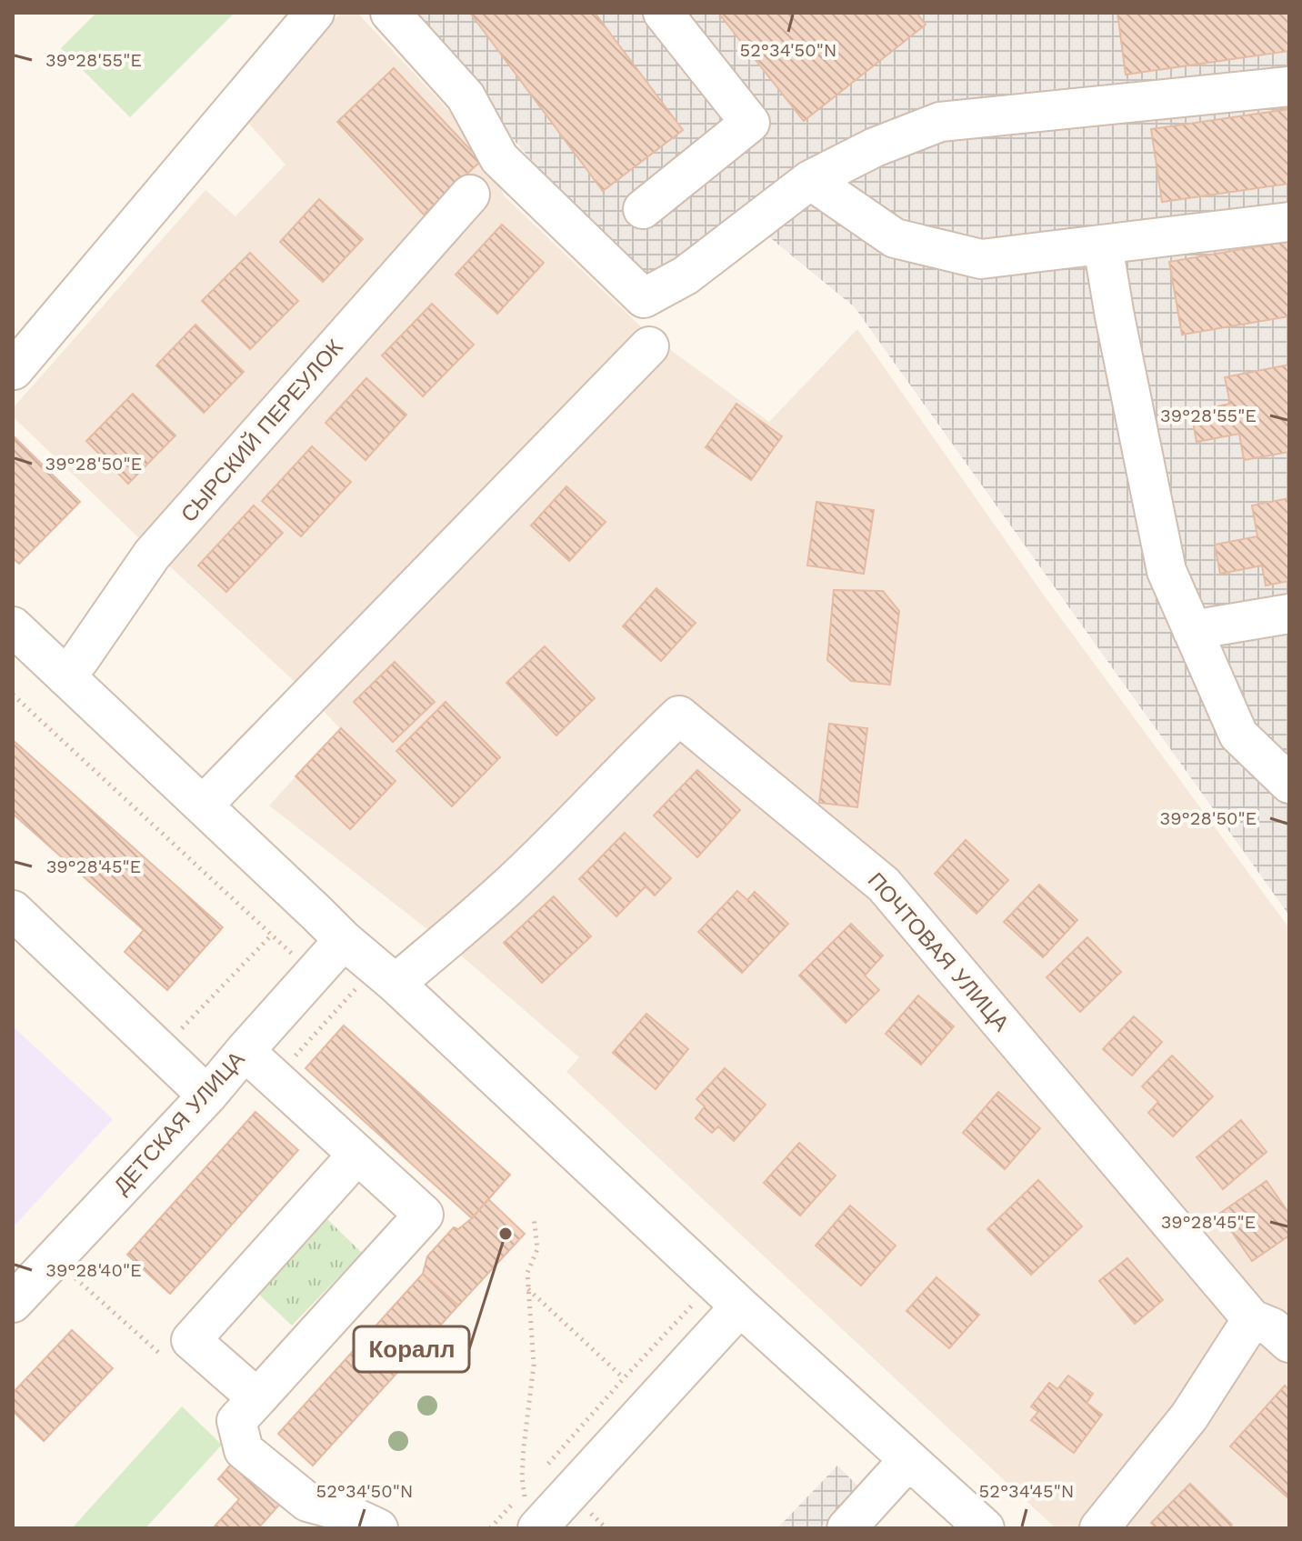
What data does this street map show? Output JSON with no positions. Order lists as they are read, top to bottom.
{
  "streets": {
    "street": ["СЫРСКИЙ ПЕРЕУЛОК", "ПОЧТОВАЯ УЛИЦА", "ДЕТСКАЯ УЛИЦА"]
  },
  "places": ["Коралл"],
  "coordinates": [
    "52°34'50\"N",
    "39°28'55\"E",
    "39°28'50\"E",
    "39°28'45\"E",
    "39°28'40\"E",
    "52°34'45\"N"
  ]
}
